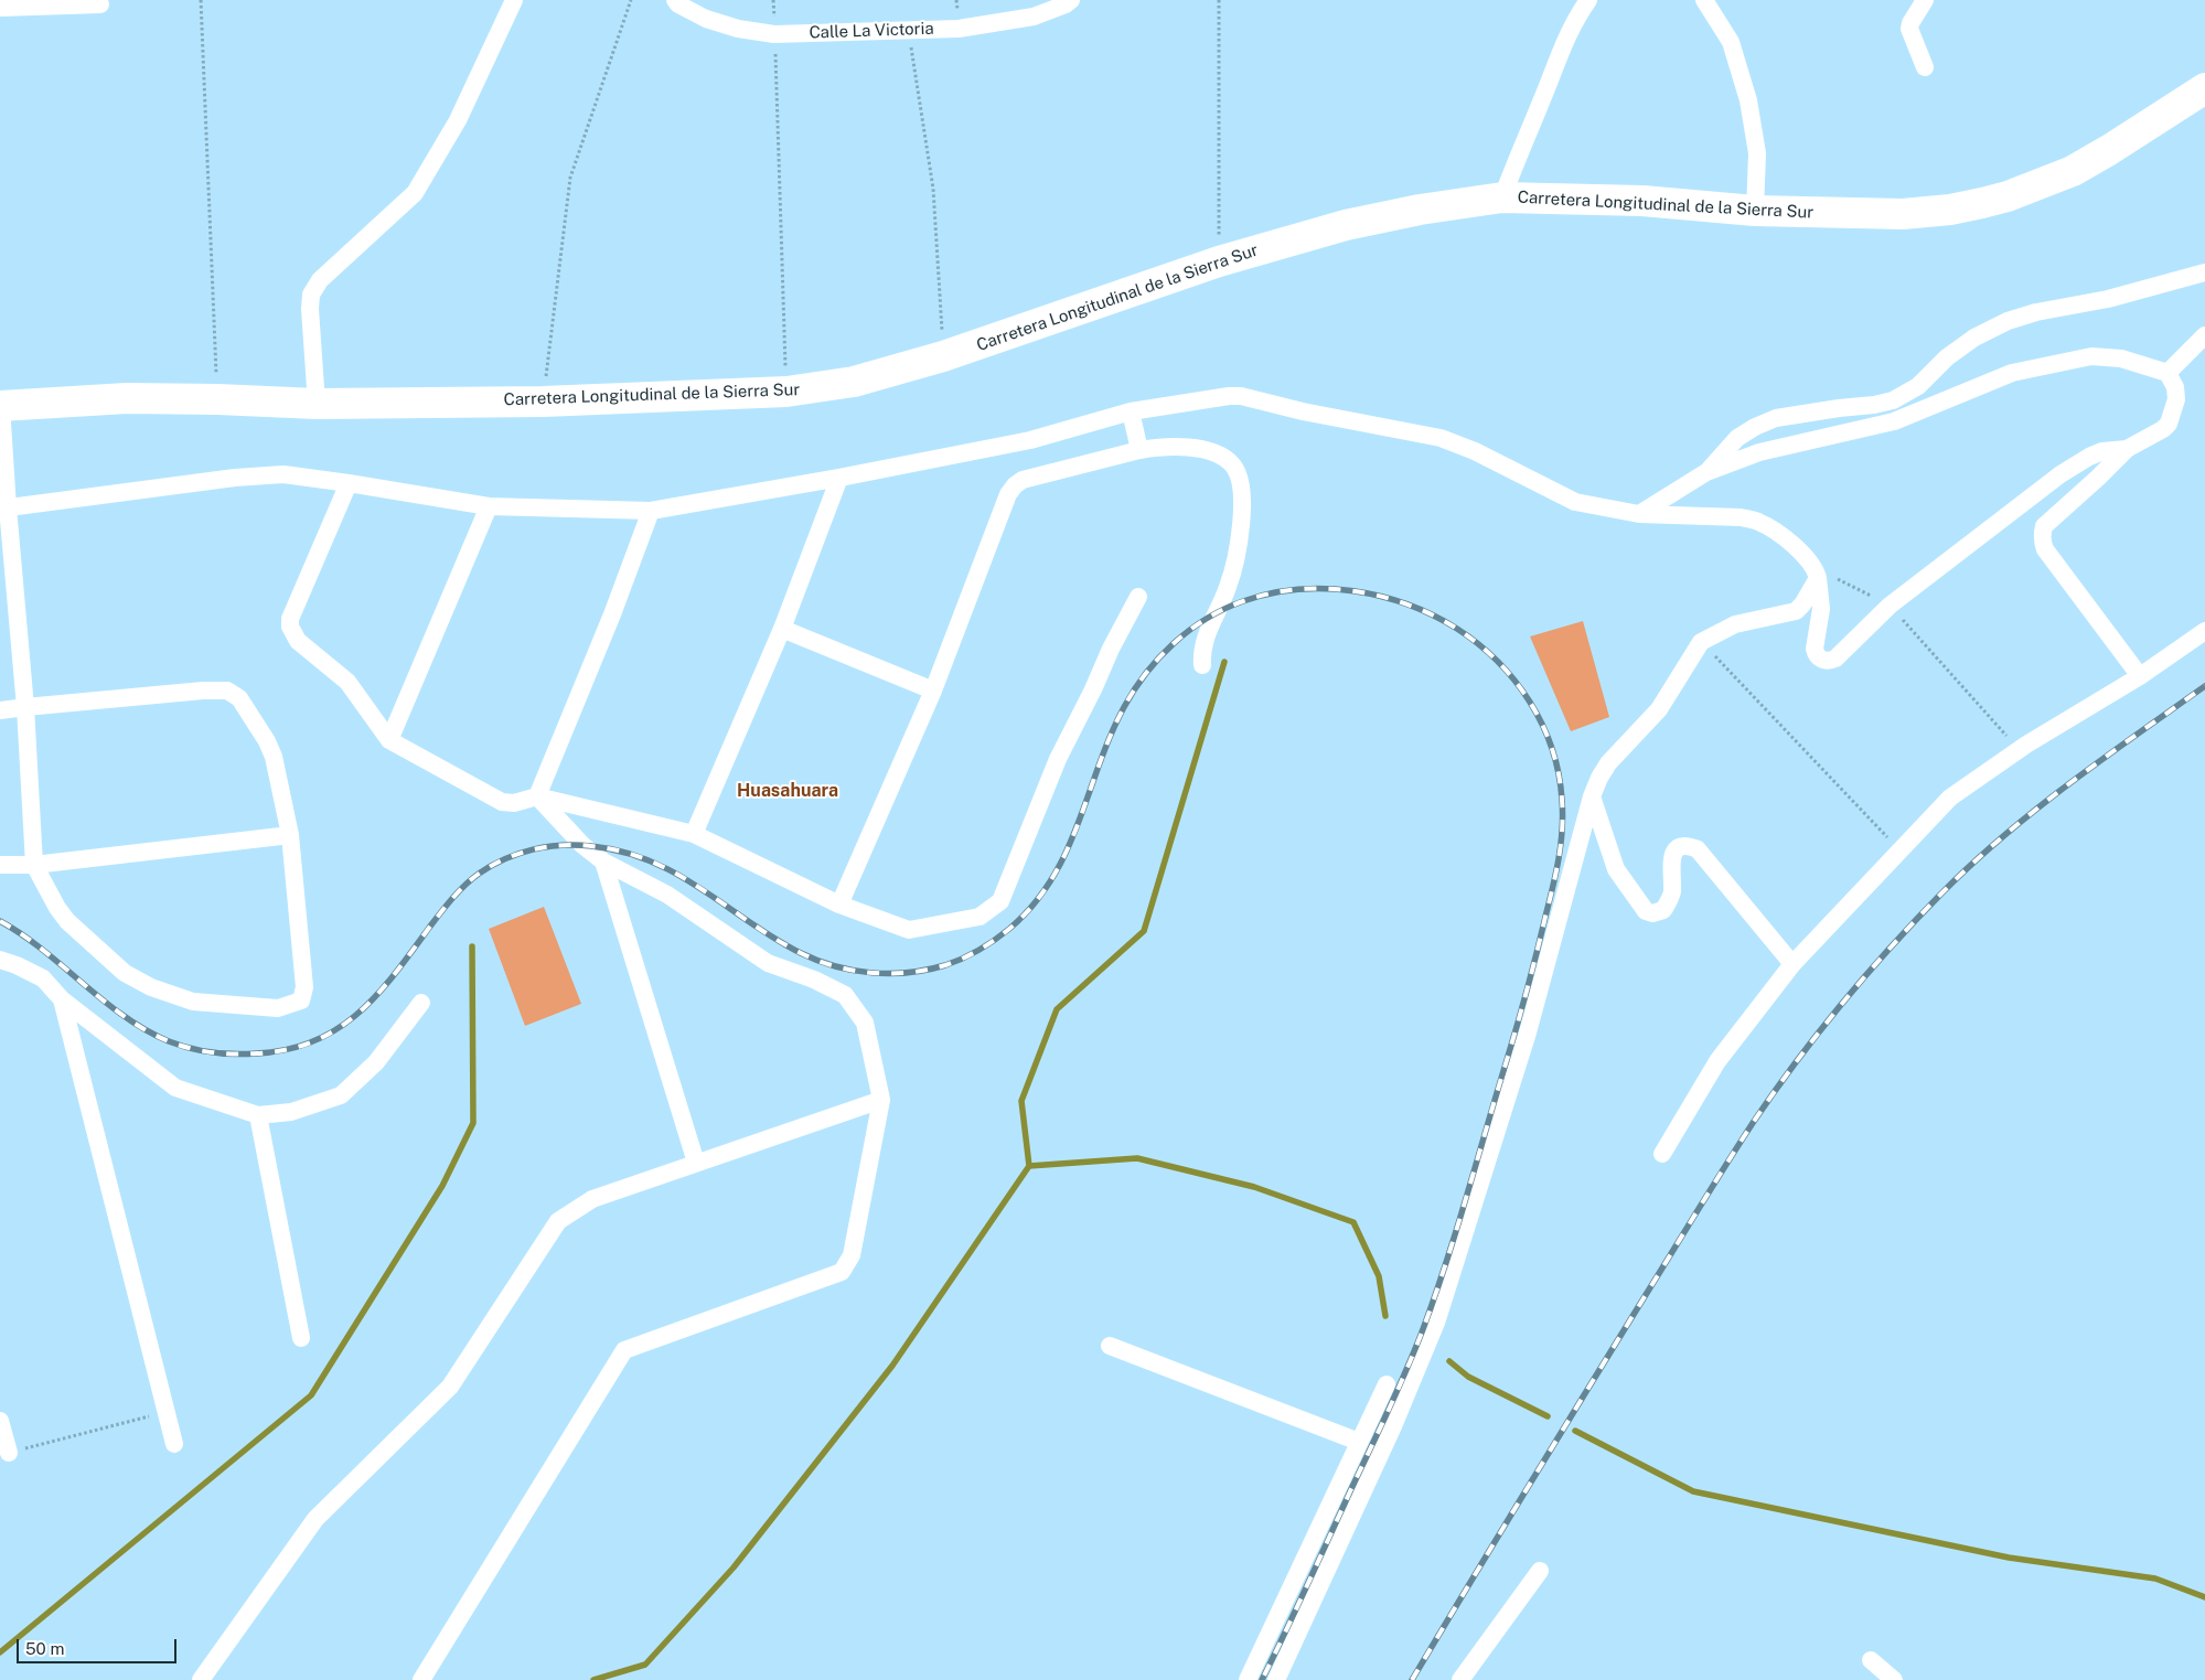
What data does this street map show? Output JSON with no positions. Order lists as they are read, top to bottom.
{
  "streets": {
    "highway": ["Carretera Longitudinal de la Sierra Sur"],
    "street": ["Calle La Victoria"]
  },
  "districts": ["Huasahuara"],
  "scale_bar": "50 m"
}
